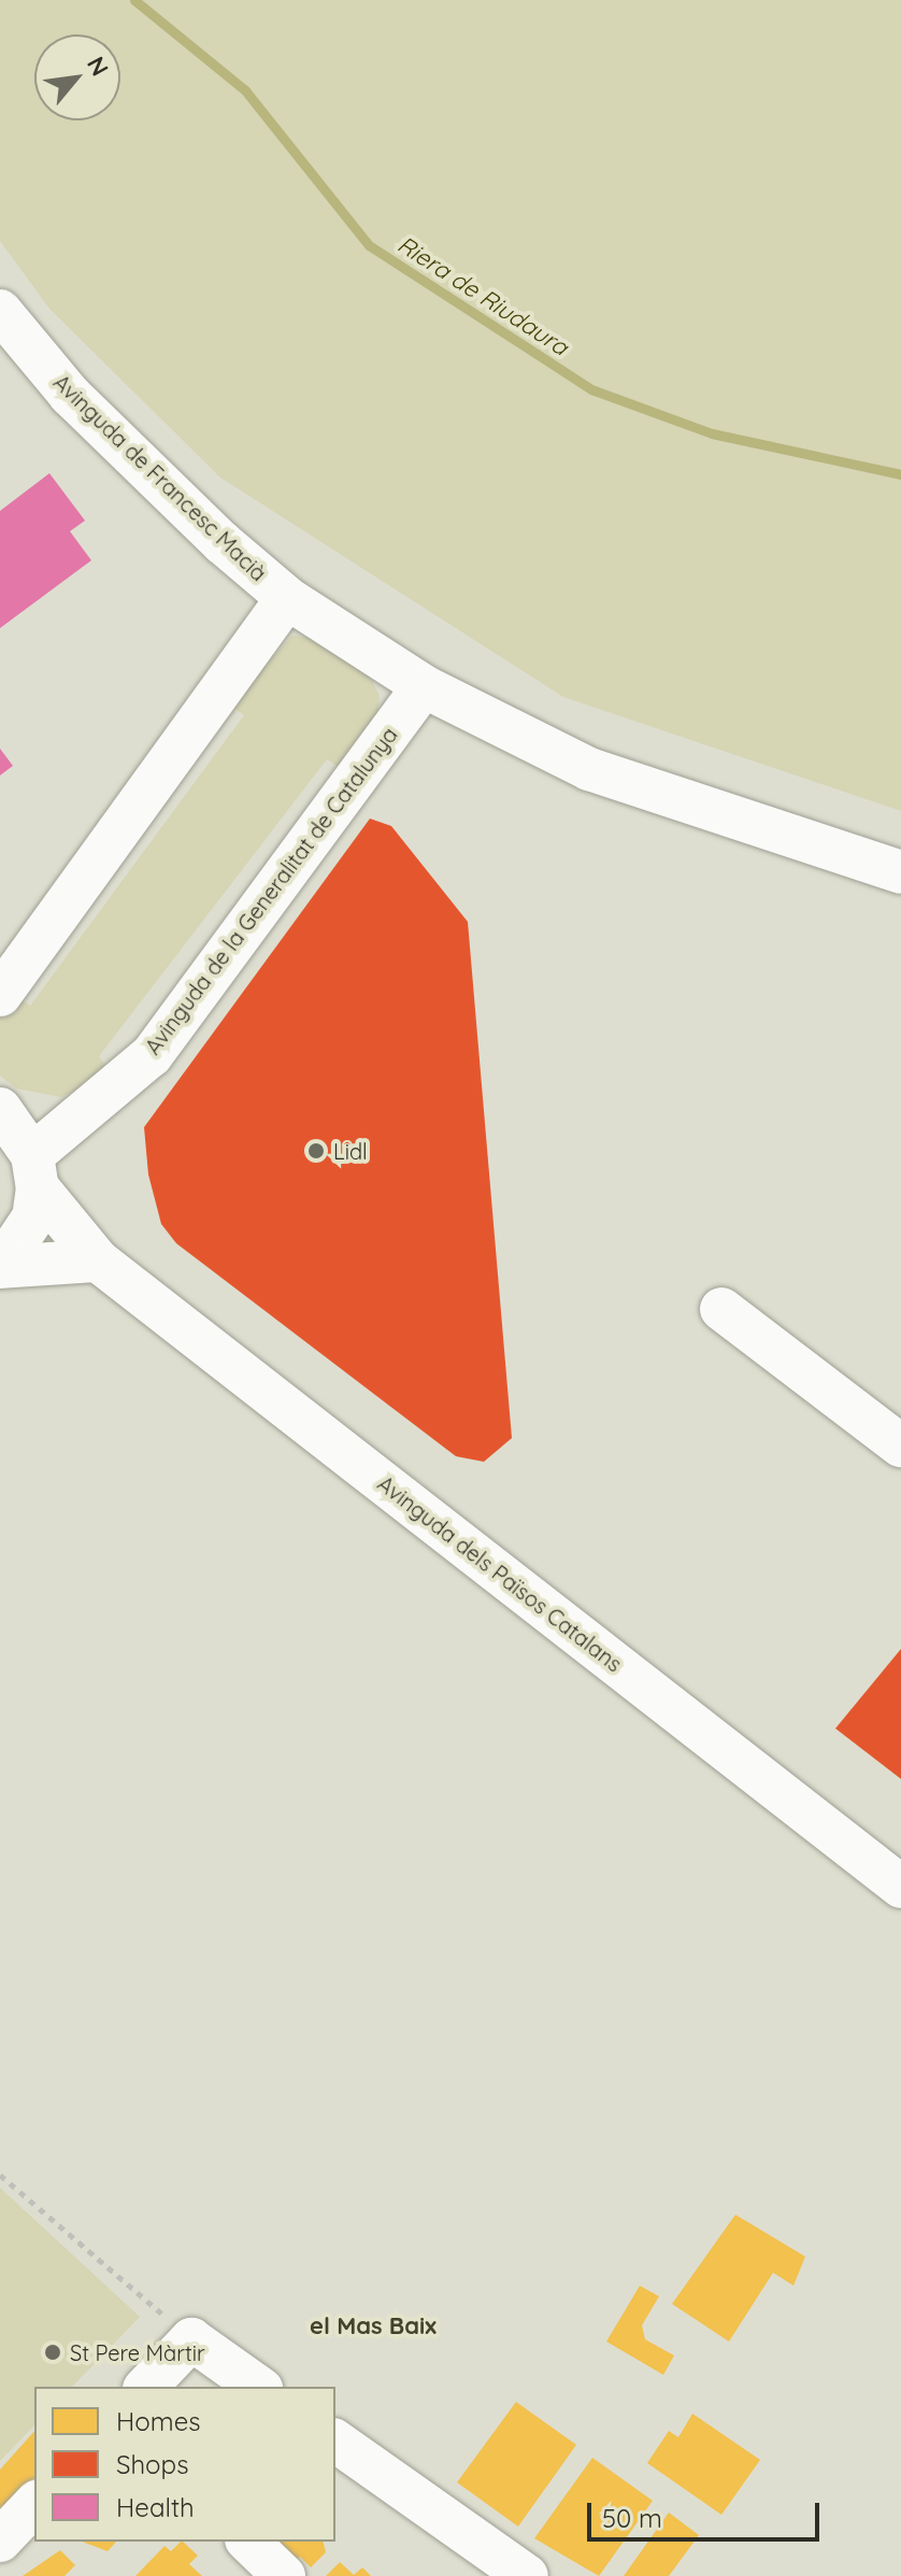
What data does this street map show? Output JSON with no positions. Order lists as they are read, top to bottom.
{
  "streets": {
    "street": ["Avinguda de Francesc Macià", "Avinguda de la Generalitat de Catalunya", "Avinguda dels Països Catalans"]
  },
  "crossings": [
    ["Avinguda de Francesc Macià", "Avinguda de la Generalitat de Catalunya"],
    ["Avinguda de la Generalitat de Catalunya", "Avinguda dels Països Catalans"]
  ],
  "districts": ["el Mas Baix"],
  "water": ["Riera de Riudaura"],
  "places": ["Lidl", "St Pere Màrtir"],
  "legend": ["Homes", "Shops", "Health"],
  "scale_bar": "50 m",
  "north": "top right"
}
